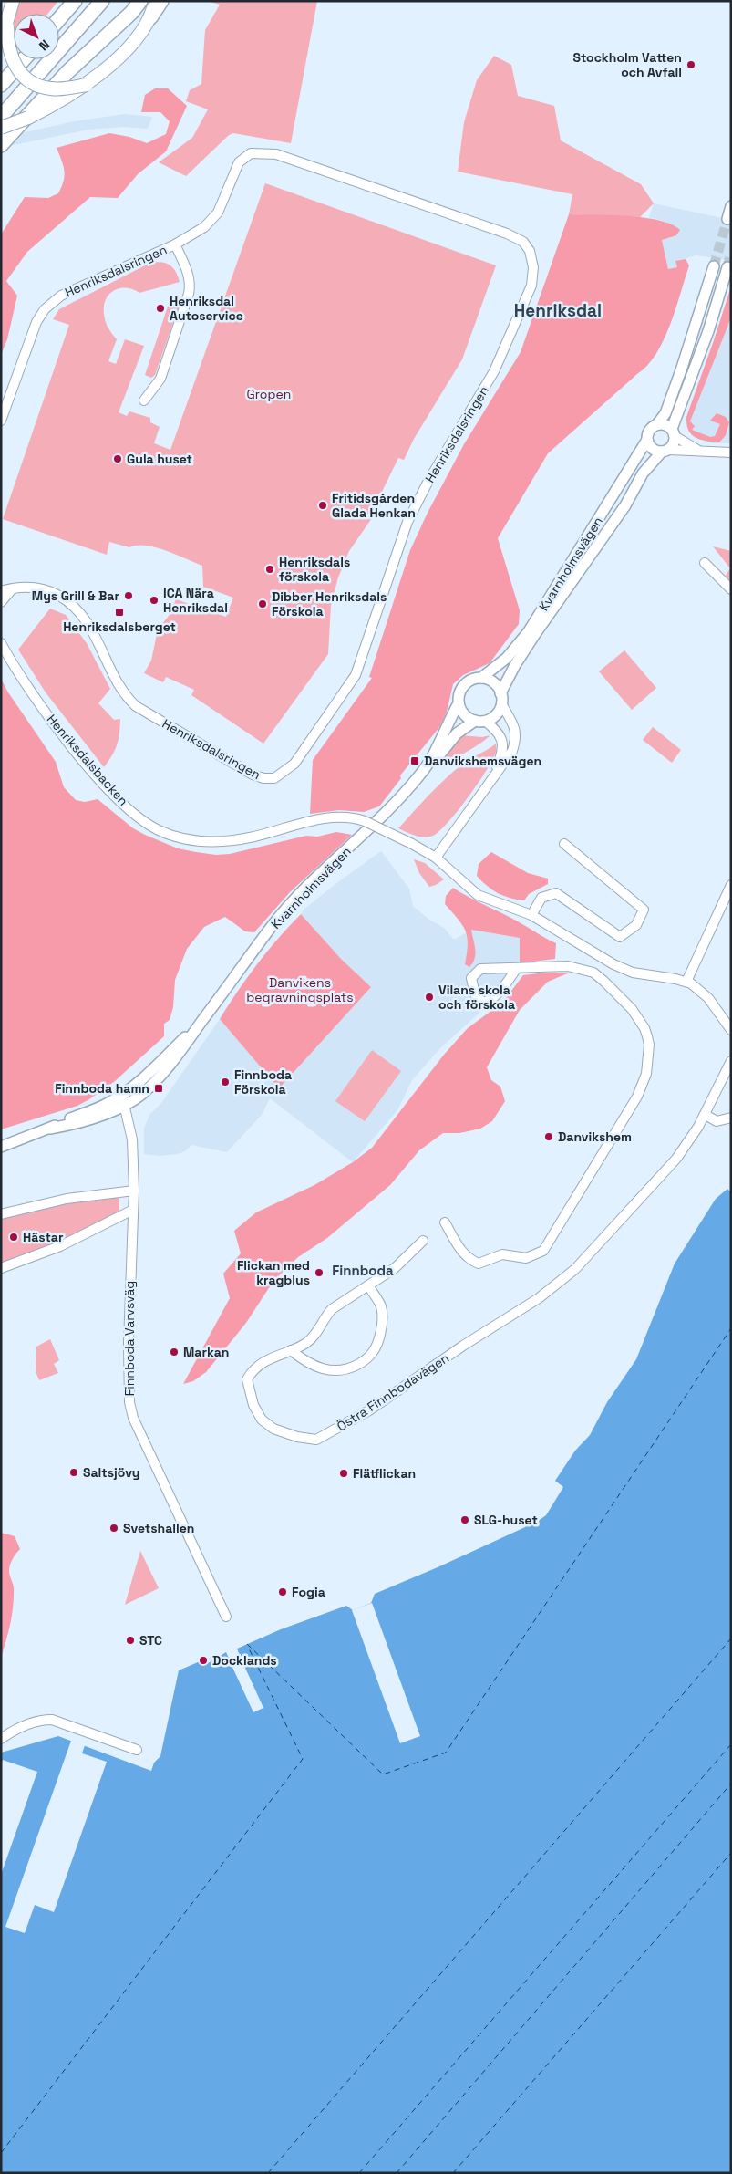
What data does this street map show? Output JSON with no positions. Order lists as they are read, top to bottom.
{
  "streets": {
    "street": [
      "Henriksdalsringen",
      "Kvarnholmsvägen",
      "Henriksdalsbacken",
      "Finnboda Varvsväg",
      "Östra Finnbodavägen"
    ]
  },
  "crossings": [
    ["Kvarnholmsvägen", "Finnboda Varvsväg"]
  ],
  "districts": ["Henriksdal", "Finnboda"],
  "parks": ["Gropen", "Danvikens begravningsplats"],
  "places": {
    "other": [
      "Stockholm Vatten och Avfall",
      "Henriksdal Autoservice",
      "Gula huset",
      "Fritidsgården Glada Henkan",
      "Henriksdals förskola",
      "Mys Grill & Bar",
      "ICA Nära Henriksdal",
      "Dibber Henriksdals Förskola",
      "Vilans skola och förskola",
      "Finnboda Förskola",
      "Danvikshem",
      "Hästar",
      "Flickan med kragblus",
      "Markan",
      "Saltsjövy",
      "Flätflickan",
      "SLG-huset",
      "Svetshallen",
      "Fogia",
      "STC",
      "Docklands"
    ],
    "transit": ["Henriksdalsberget", "Danvikshemsvägen", "Finnboda hamn"]
  },
  "north": "bottom right"
}
